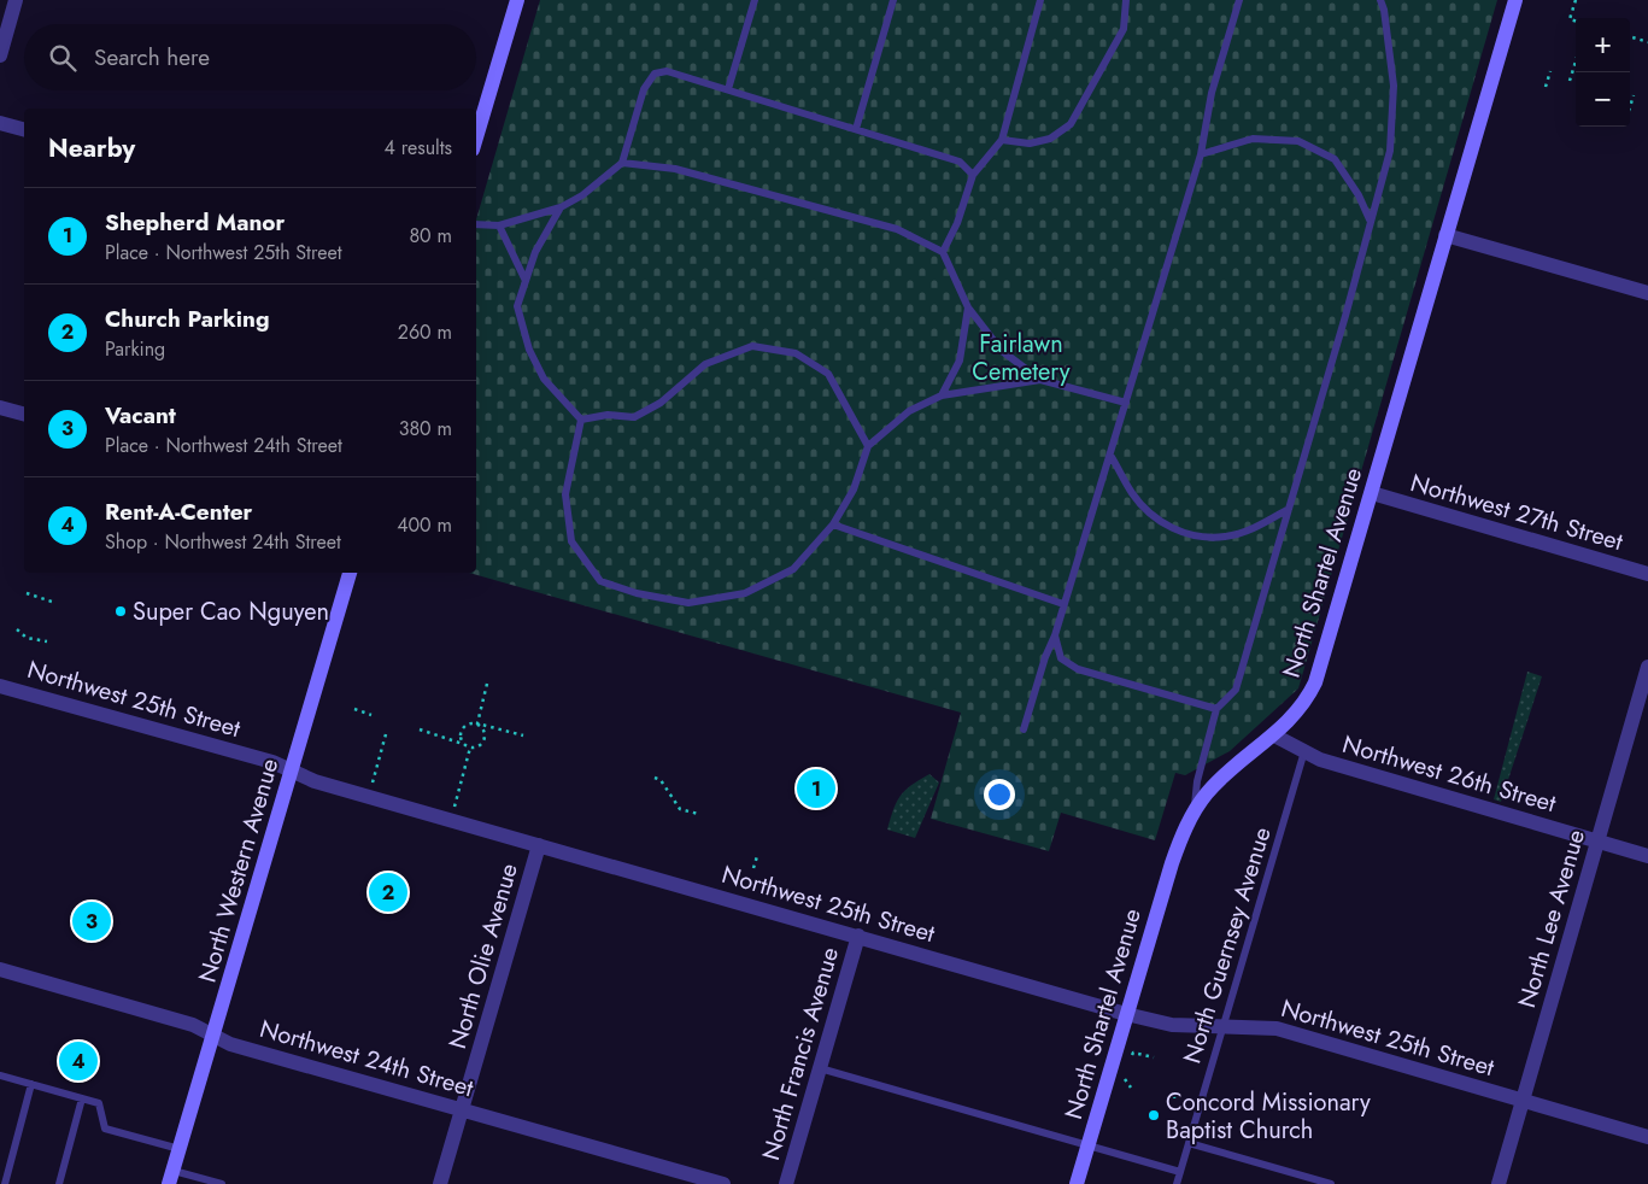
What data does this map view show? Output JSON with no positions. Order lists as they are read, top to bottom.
{
  "streets": {
    "street": [
      "Northwest 27th Street",
      "North Shartel Avenue",
      "Northwest 25th Street",
      "Northwest 26th Street",
      "North Western Avenue",
      "North Lee Avenue",
      "North Olie Avenue",
      "North Francis Avenue",
      "Northwest 24th Street"
    ],
    "lane": ["North Guernsey Avenue"]
  },
  "crossings": [
    ["Northwest 27th Street", "North Shartel Avenue"],
    ["North Shartel Avenue", "Northwest 25th Street"],
    ["North Shartel Avenue", "Northwest 26th Street"],
    ["Northwest 25th Street", "North Western Avenue"],
    ["Northwest 25th Street", "North Lee Avenue"],
    ["Northwest 25th Street", "North Guernsey Avenue"],
    ["Northwest 25th Street", "North Olie Avenue"],
    ["Northwest 25th Street", "North Francis Avenue"],
    ["Northwest 26th Street", "North Lee Avenue"],
    ["Northwest 26th Street", "North Guernsey Avenue"],
    ["North Western Avenue", "Northwest 24th Street"],
    ["North Olie Avenue", "Northwest 24th Street"]
  ],
  "parks": ["Fairlawn Cemetery"],
  "places": ["Super Cao Nguyen", "Concord Missionary Baptist Church"],
  "page": {
    "map_buttons": ["+", "−"],
    "search": "Search here",
    "heading": ["Nearby", "4 results"],
    "list": [
      {
        "mark": "1",
        "name": "Shepherd Manor",
        "note": "Place · Northwest 25th Street",
        "value": "80 m"
      },
      {
        "mark": "2",
        "name": "Church Parking",
        "note": "Parking",
        "value": "260 m"
      },
      {
        "mark": "3",
        "name": "Vacant",
        "note": "Place · Northwest 24th Street",
        "value": "380 m"
      },
      {
        "mark": "4",
        "name": "Rent-A-Center",
        "note": "Shop · Northwest 24th Street",
        "value": "400 m"
      }
    ],
    "pins": [
      "1",
      "2",
      "3",
      "4"
    ]
  }
}
